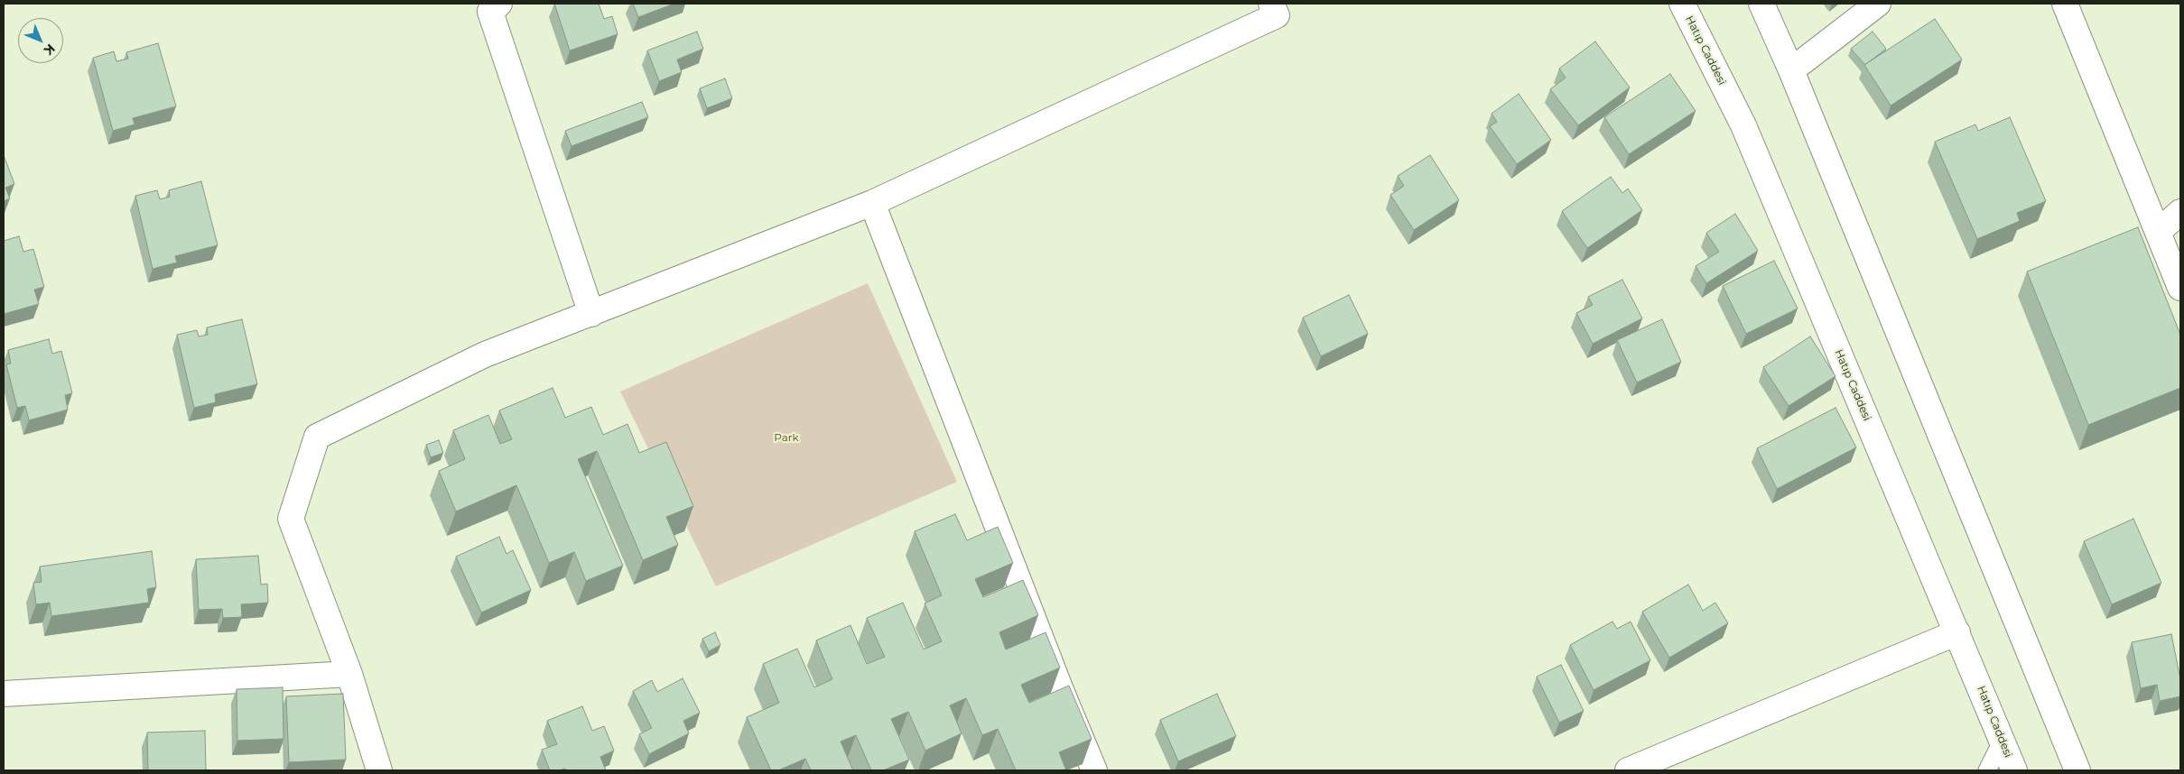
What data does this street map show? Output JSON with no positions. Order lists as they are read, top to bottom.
{
  "streets": {
    "street": ["Hatıp Caddesi"]
  },
  "parks": ["Park"],
  "north": "bottom right"
}
